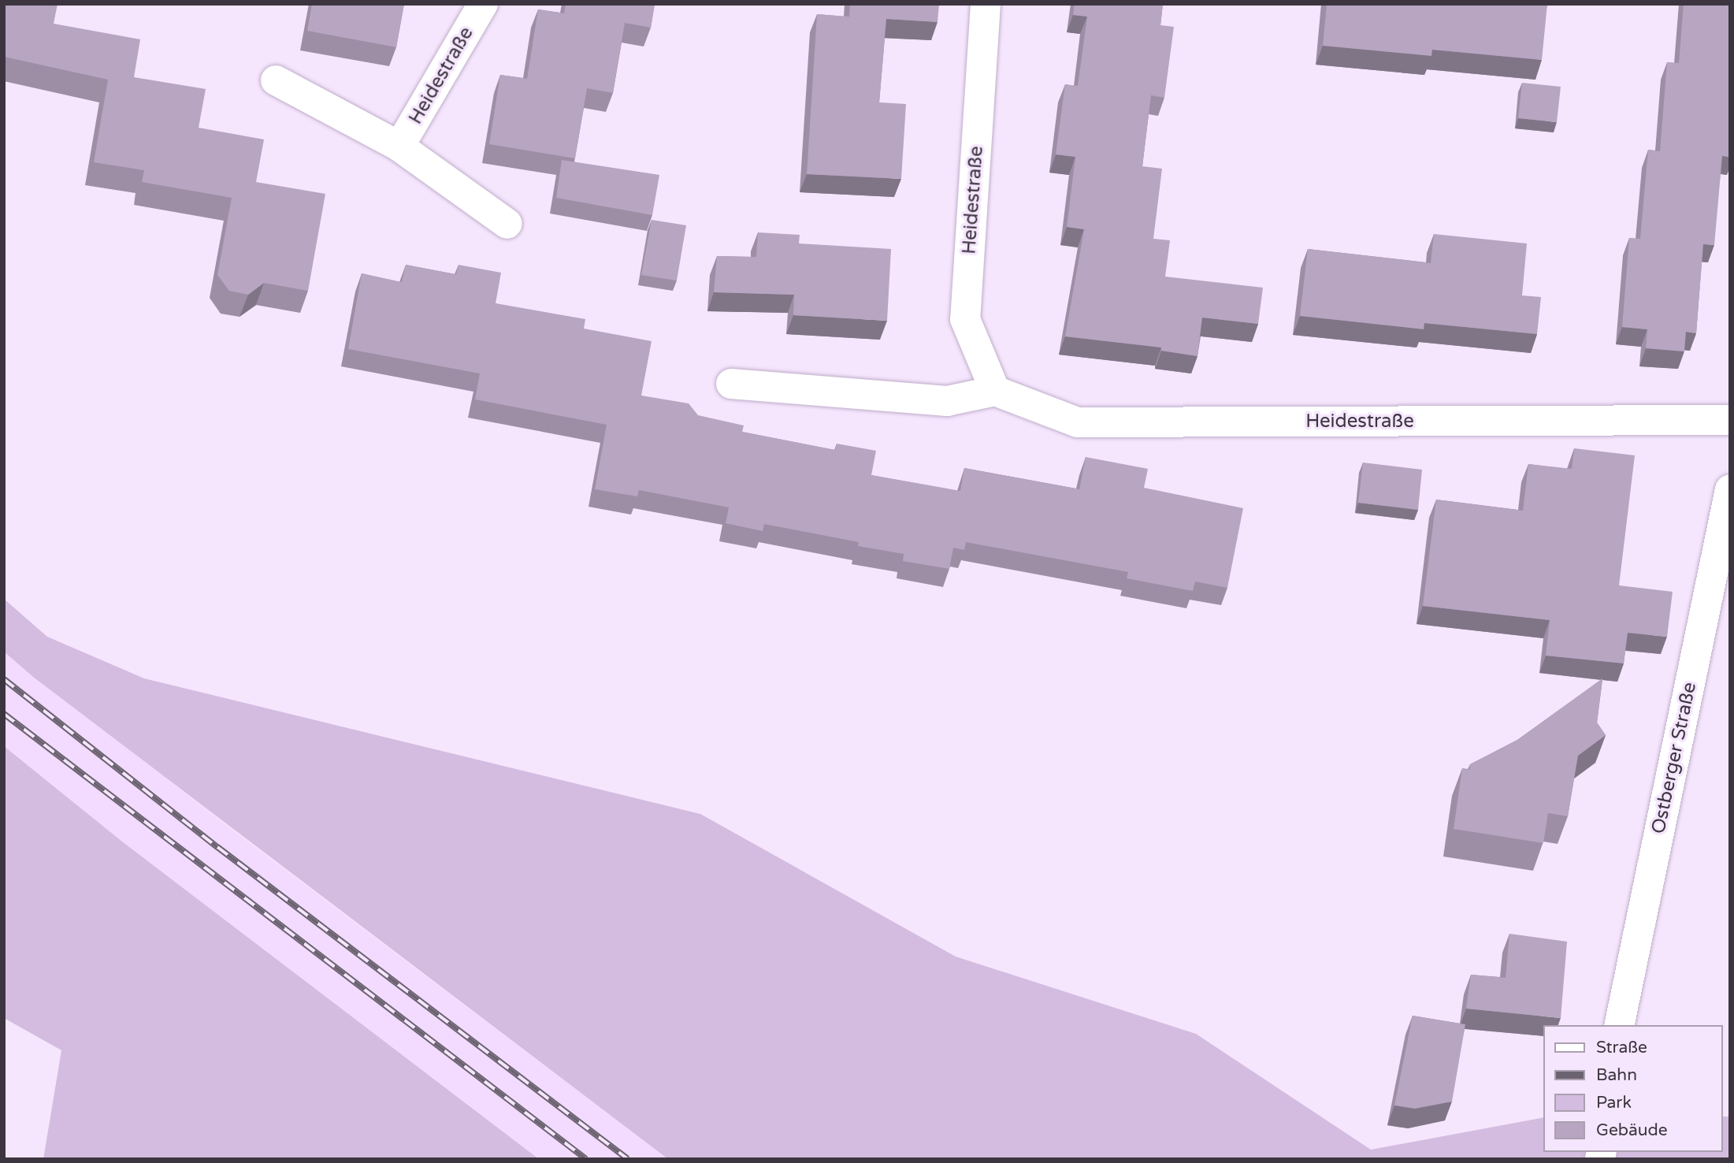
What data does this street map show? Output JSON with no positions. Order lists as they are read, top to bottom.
{
  "streets": {
    "street": ["Heidestraße", "Ostberger Straße"]
  },
  "legend": [
    "Straße",
    "Bahn",
    "Park",
    "Gebäude"
  ]
}
